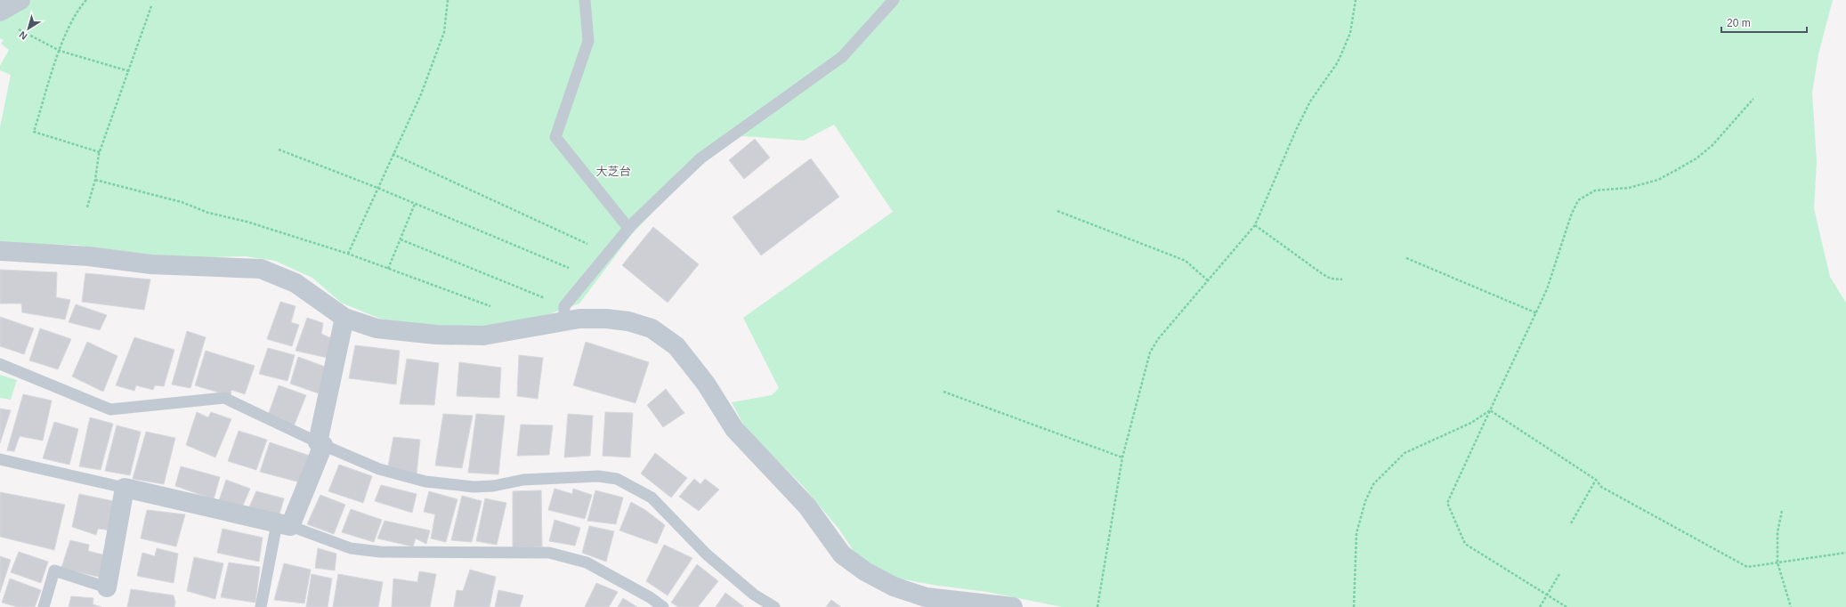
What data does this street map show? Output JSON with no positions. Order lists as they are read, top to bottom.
{
  "districts": ["大芝台"],
  "scale_bar": "20 m",
  "north": "bottom left"
}
